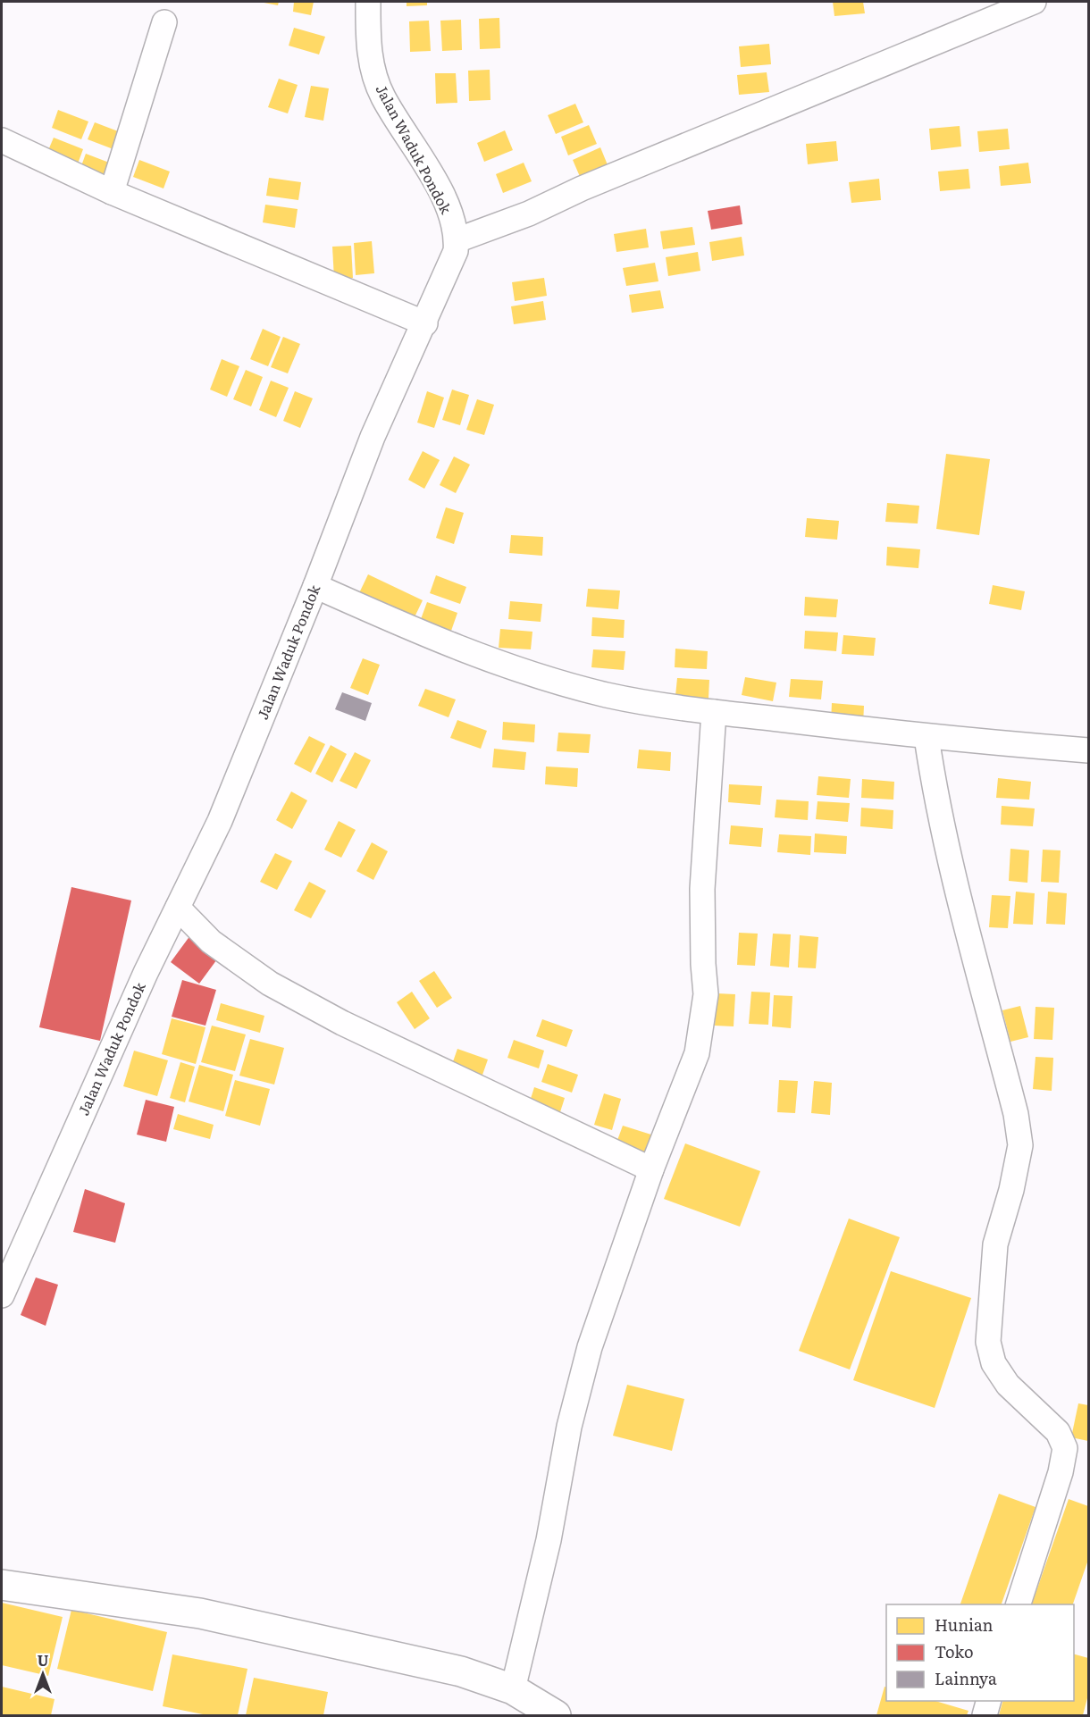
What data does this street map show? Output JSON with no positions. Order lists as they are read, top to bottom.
{
  "streets": {
    "street": ["Jalan Waduk Pondok"]
  },
  "legend": ["Hunian", "Toko", "Lainnya"],
  "north": "top"
}
